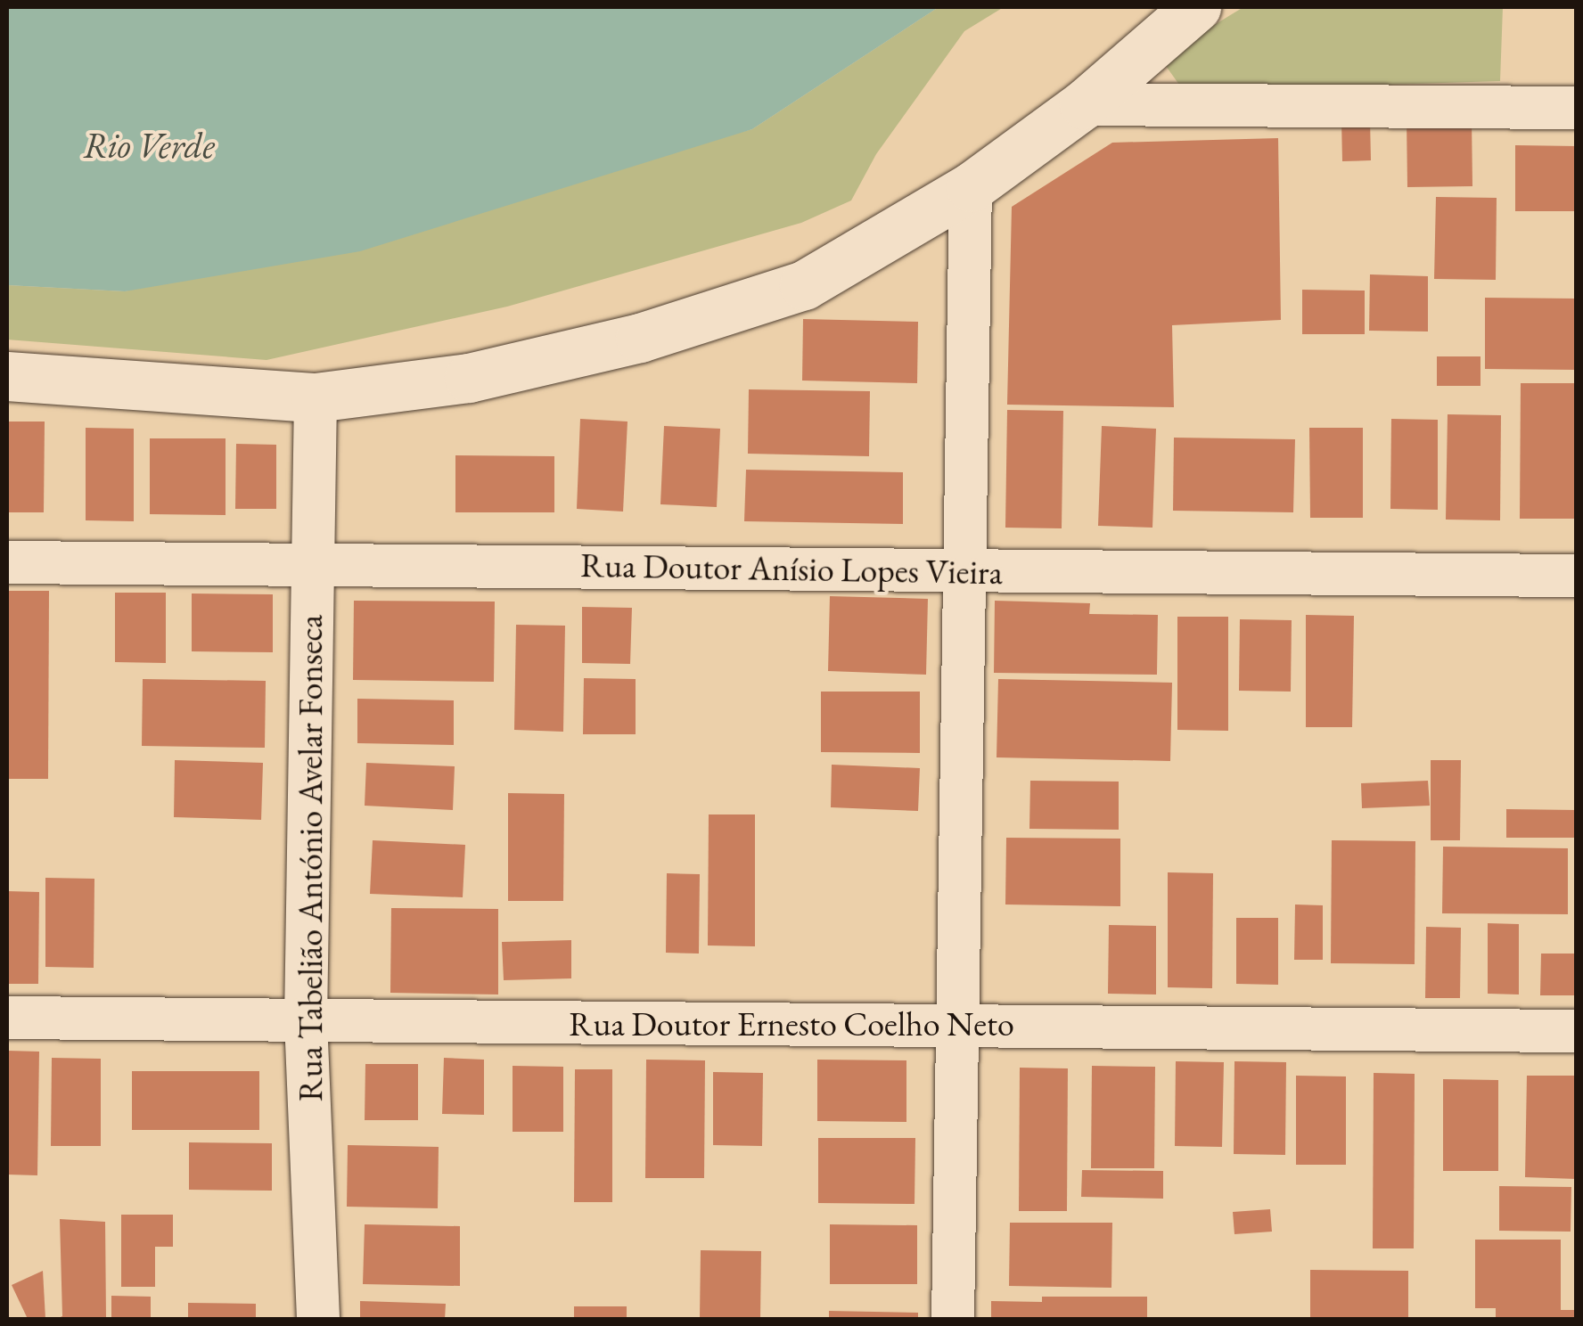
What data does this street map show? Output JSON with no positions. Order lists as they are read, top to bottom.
{
  "streets": {
    "street": ["Rua Doutor Anísio Lopes Vieira", "Rua Tabelião António Avelar Fonseca", "Rua Doutor Ernesto Coelho Neto"]
  },
  "crossings": [
    ["Rua Doutor Anísio Lopes Vieira", "Rua Tabelião António Avelar Fonseca"],
    ["Rua Tabelião António Avelar Fonseca", "Rua Doutor Ernesto Coelho Neto"]
  ],
  "water": ["Rio Verde"]
}
